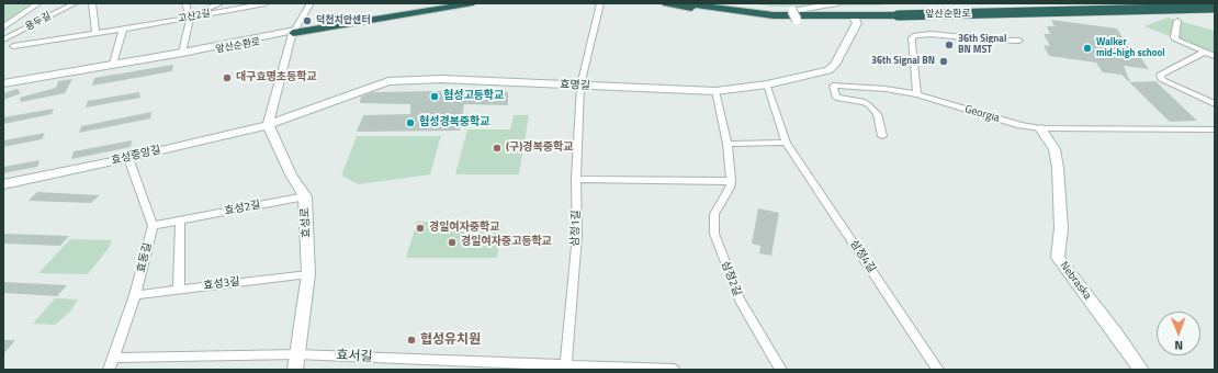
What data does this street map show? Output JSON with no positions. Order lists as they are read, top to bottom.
{
  "streets": {
    "highway": ["앞산순환로"],
    "street": [
      "고산2길",
      "용두길",
      "효명길",
      "Georgia",
      "효성중앙길",
      "효성2길",
      "효성로",
      "삼정1길",
      "삼정4길",
      "효동길",
      "삼정2길",
      "Nebraska",
      "효성3길",
      "효서길"
    ]
  },
  "crossings": [
    ["효명길", "효성중앙길"],
    ["효명길", "효성로"],
    ["효명길", "삼정1길"],
    ["효명길", "삼정4길"],
    ["효명길", "삼정2길"],
    ["Georgia", "Nebraska"],
    ["효성중앙길", "효성로"],
    ["효성2길", "효성로"],
    ["효성2길", "효동길"],
    ["효성로", "효성3길"],
    ["효성로", "효서길"],
    ["삼정1길", "효서길"],
    ["효동길", "효성3길"]
  ],
  "places": [
    "덕천치안센터",
    "36th Signal BN MST",
    "Walker mid-high school",
    "36th Signal BN",
    "대구효명초등학교",
    "협성고등학교",
    "협성경복중학교",
    "(구)경복중학교",
    "경일여자중학교",
    "경일여자중고등학교",
    "협성유치원"
  ],
  "north": "bottom"
}
